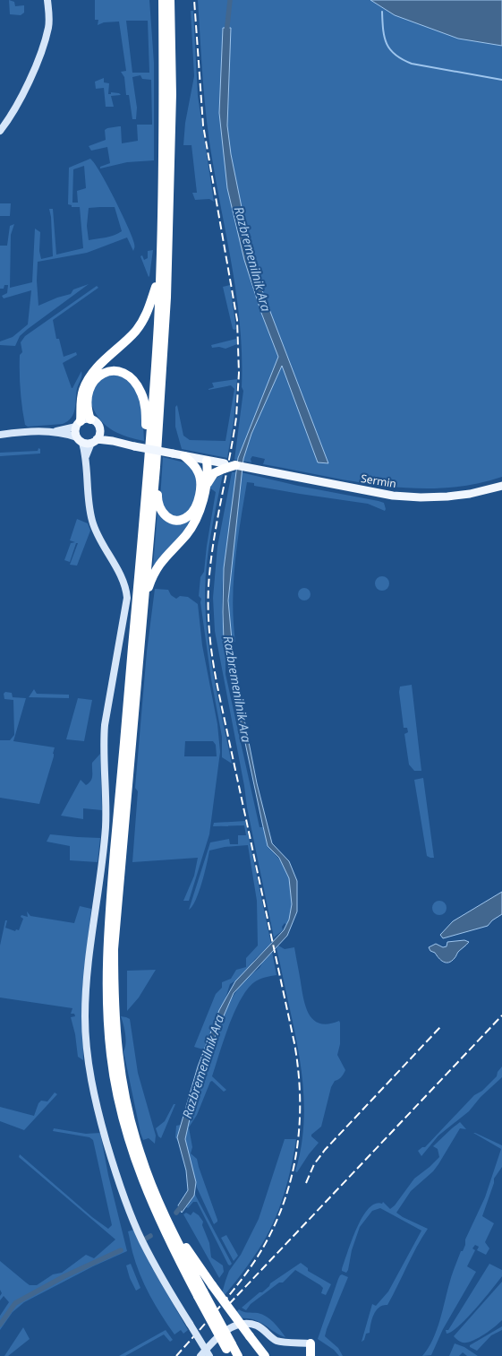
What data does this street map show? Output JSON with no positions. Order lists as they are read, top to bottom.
{
  "streets": {
    "main road": ["Sermin"]
  },
  "water": ["Razbremenilnik Ara"]
}
